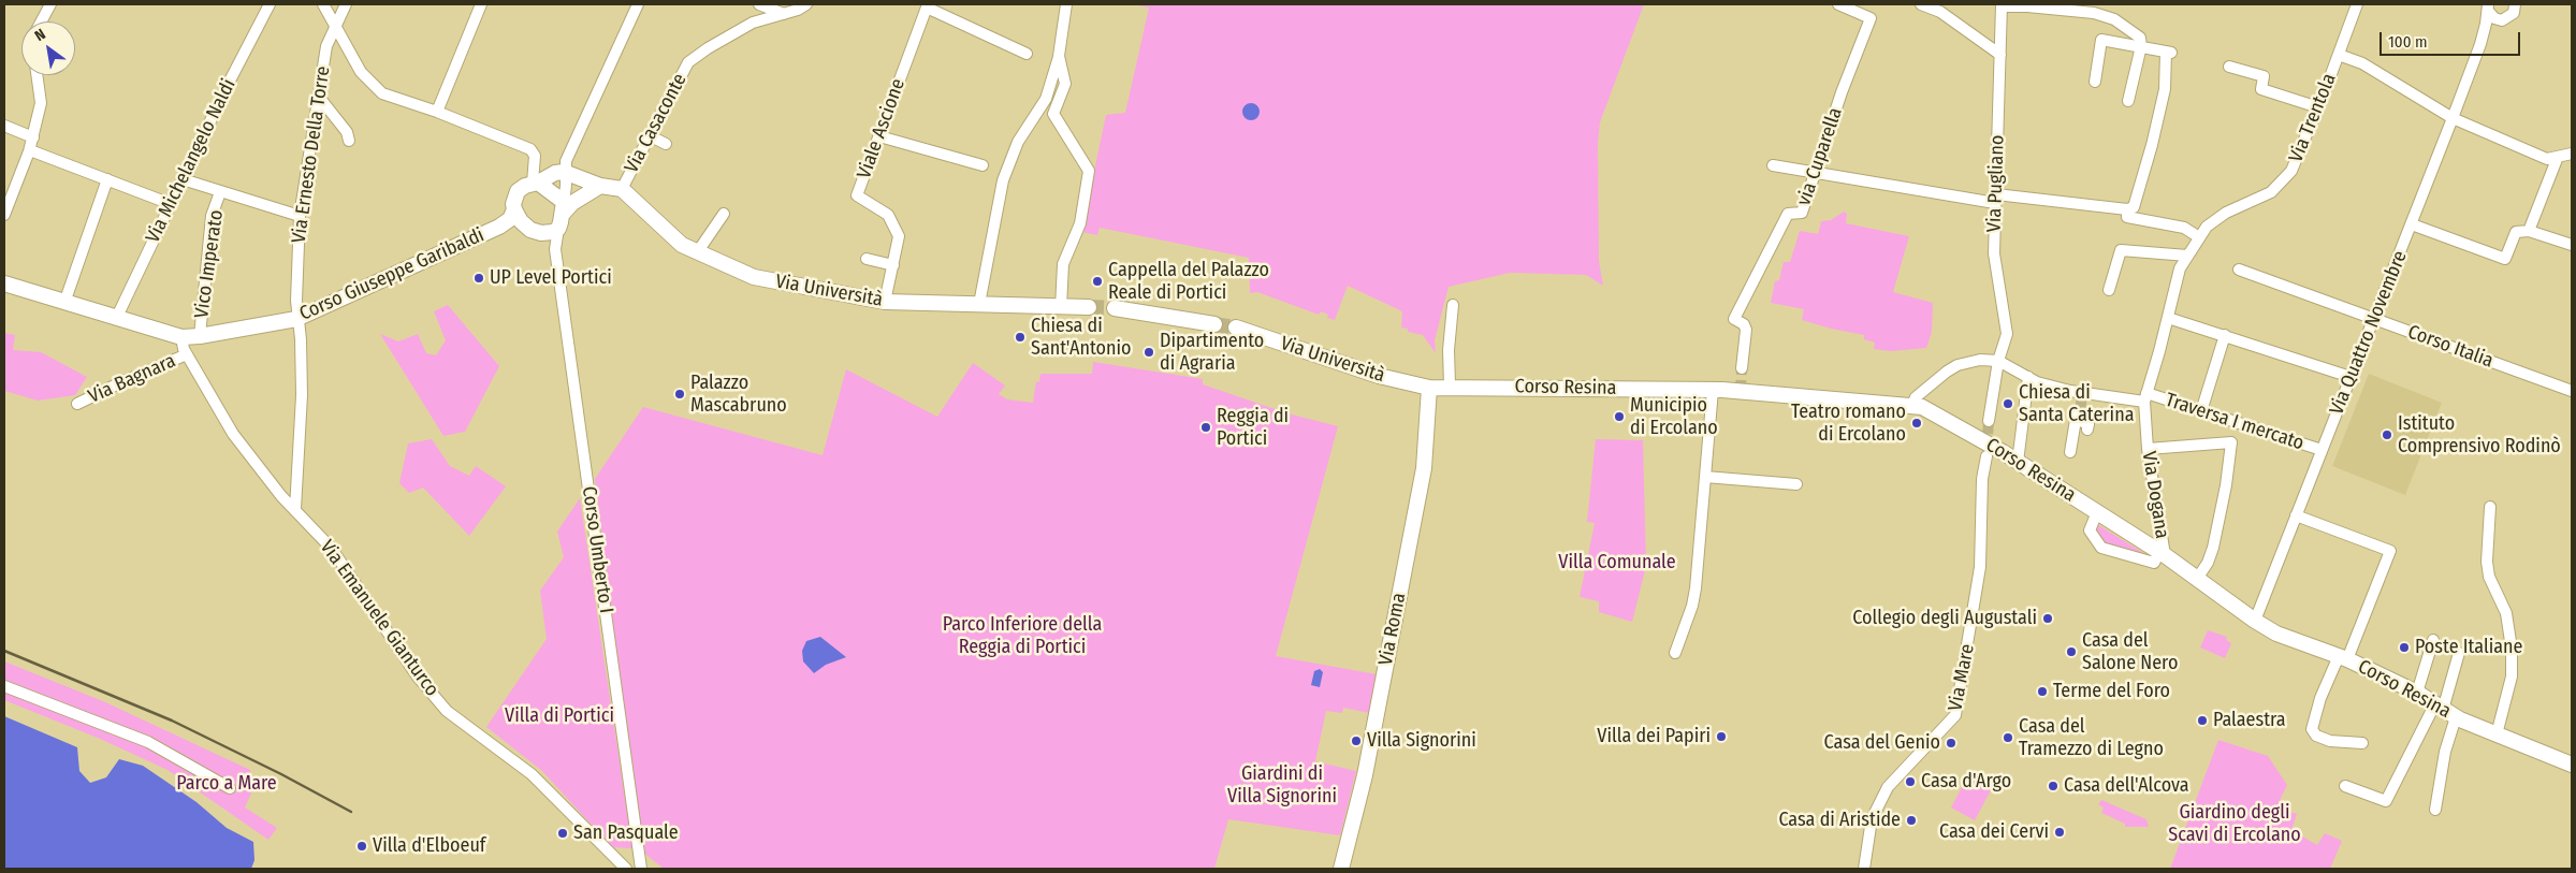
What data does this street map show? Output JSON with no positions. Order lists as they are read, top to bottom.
{
  "streets": {
    "main road": [
      "Corso Giuseppe Garibaldi",
      "Via Università",
      "Corso Resina",
      "Via Roma"
    ],
    "street": [
      "Via Trentola",
      "Via Casaconte",
      "Viale Ascione",
      "Via Ernesto Della Torre",
      "via Cuparella",
      "Via Michelangelo Naldi",
      "Via Pugliano",
      "Vico Imperato",
      "Via Quattro Novembre",
      "Corso Italia",
      "Via Bagnara",
      "Traversa I mercato",
      "Via Dogana",
      "Corso Umberto I",
      "Via Emanuele Gianturco",
      "Via Mare"
    ]
  },
  "crossings": [
    ["Via Trentola", "Traversa I mercato"],
    ["Via Trentola", "Via Dogana"],
    ["Via Casaconte", "Via Università"],
    ["Viale Ascione", "Via Università"],
    ["Via Ernesto Della Torre", "Corso Giuseppe Garibaldi"],
    ["Via Ernesto Della Torre", "Via Emanuele Gianturco"],
    ["Via Michelangelo Naldi", "Corso Giuseppe Garibaldi"],
    ["Via Pugliano", "Traversa I mercato"],
    ["Vico Imperato", "Corso Giuseppe Garibaldi"],
    ["Corso Giuseppe Garibaldi", "Corso Umberto I"],
    ["Corso Giuseppe Garibaldi", "Via Emanuele Gianturco"],
    ["Via Università", "Corso Resina"],
    ["Via Università", "Via Roma"],
    ["Via Quattro Novembre", "Corso Italia"],
    ["Via Quattro Novembre", "Corso Resina"],
    ["Via Quattro Novembre", "Traversa I mercato"],
    ["Via Bagnara", "Via Emanuele Gianturco"],
    ["Corso Resina", "Via Dogana"],
    ["Corso Resina", "Via Roma"],
    ["Traversa I mercato", "Via Dogana"],
    ["Corso Umberto I", "Via Emanuele Gianturco"]
  ],
  "parks": [
    "Villa Comunale",
    "Parco Inferiore della Reggia di Portici",
    "Villa di Portici",
    "Giardini di Villa Signorini",
    "Parco a Mare",
    "Giardino degli Scavi di Ercolano"
  ],
  "places": [
    "UP Level Portici",
    "Cappella del Palazzo Reale di Portici",
    "Chiesa di Sant'Antonio",
    "Dipartimento di Agraria",
    "Palazzo Mascabruno",
    "Chiesa di Santa Caterina",
    "Municipio di Ercolano",
    "Teatro romano di Ercolano",
    "Reggia di Portici",
    "Istituto Comprensivo Rodinò",
    "Collegio degli Augustali",
    "Poste Italiane",
    "Casa del Salone Nero",
    "Terme del Foro",
    "Palaestra",
    "Villa dei Papiri",
    "Casa del Tramezzo di Legno",
    "Villa Signorini",
    "Casa del Genio",
    "Casa d'Argo",
    "Casa dell'Alcova",
    "Casa di Aristide",
    "Casa dei Cervi",
    "San Pasquale",
    "Villa d'Elboeuf"
  ],
  "scale_bar": "100 m",
  "north": "top left"
}
